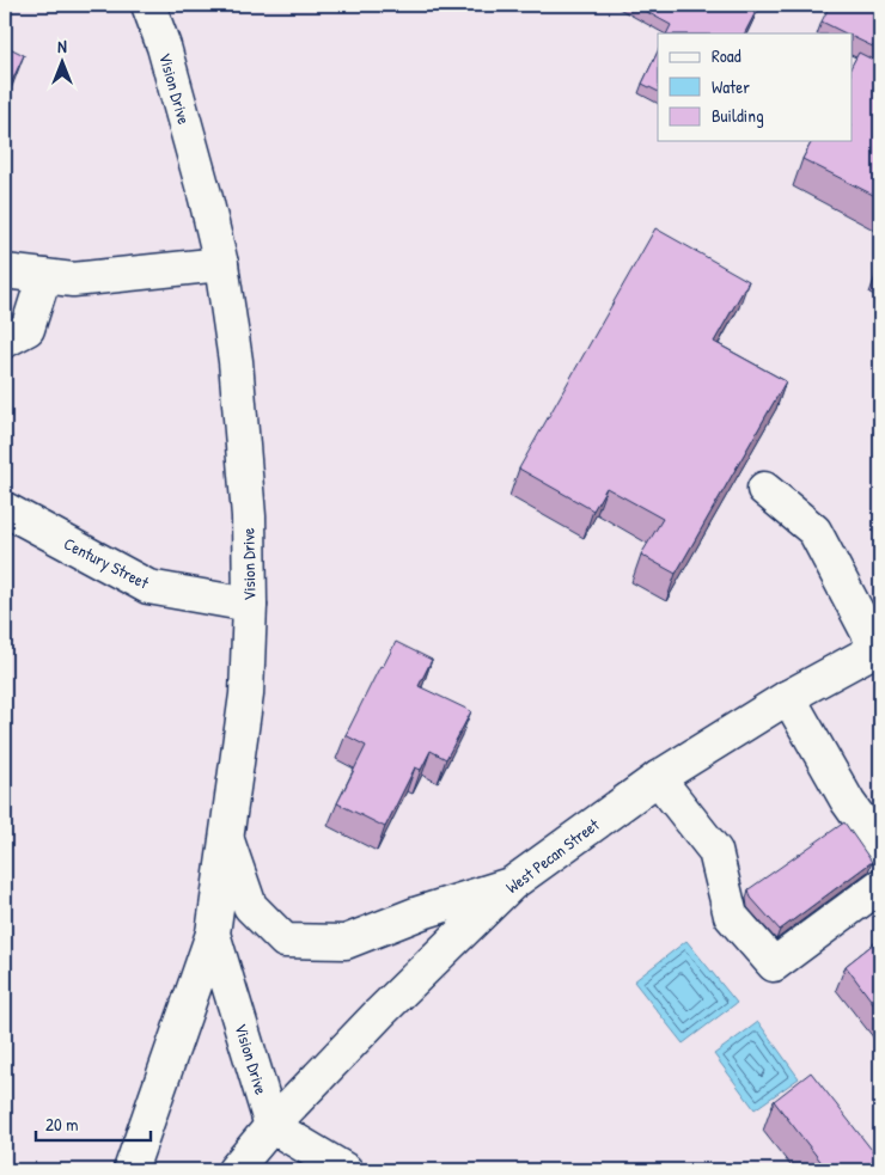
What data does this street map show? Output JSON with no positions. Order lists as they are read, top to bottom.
{
  "streets": {
    "main road": ["Vision Drive", "Century Street", "West Pecan Street"]
  },
  "crossings": [
    ["Vision Drive", "Century Street"],
    ["Vision Drive", "West Pecan Street"]
  ],
  "legend": ["Road", "Water", "Building"],
  "scale_bar": "20 m",
  "north": "top"
}
